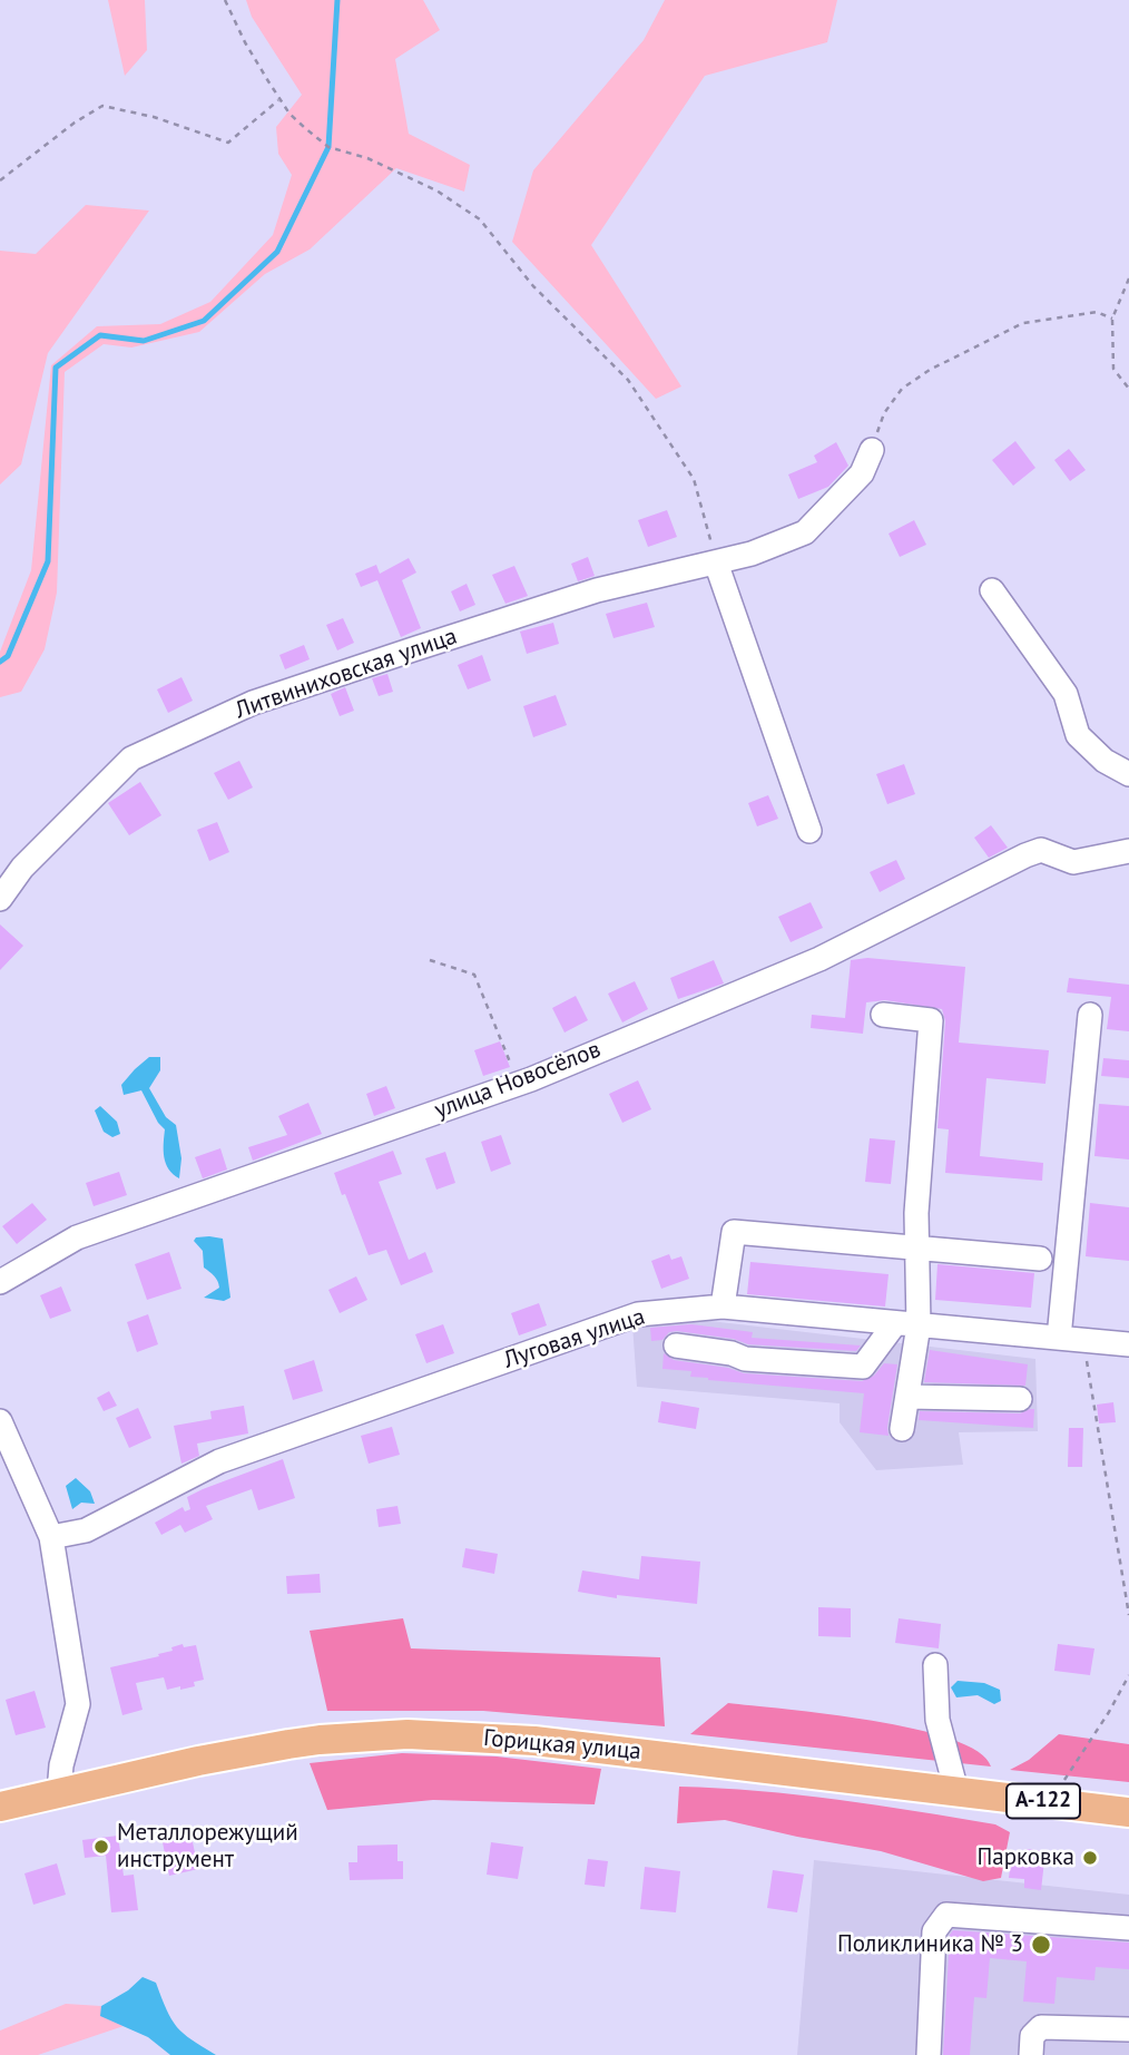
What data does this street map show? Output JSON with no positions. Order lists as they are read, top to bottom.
{
  "streets": {
    "main road": ["Горицкая улица", "А-122"],
    "street": ["Литвиниховская улица", "улица Новосёлов", "Луговая улица"]
  },
  "places": ["Металлорежущий инструмент", "Парковка", "Поликлиника № 3"]
}
